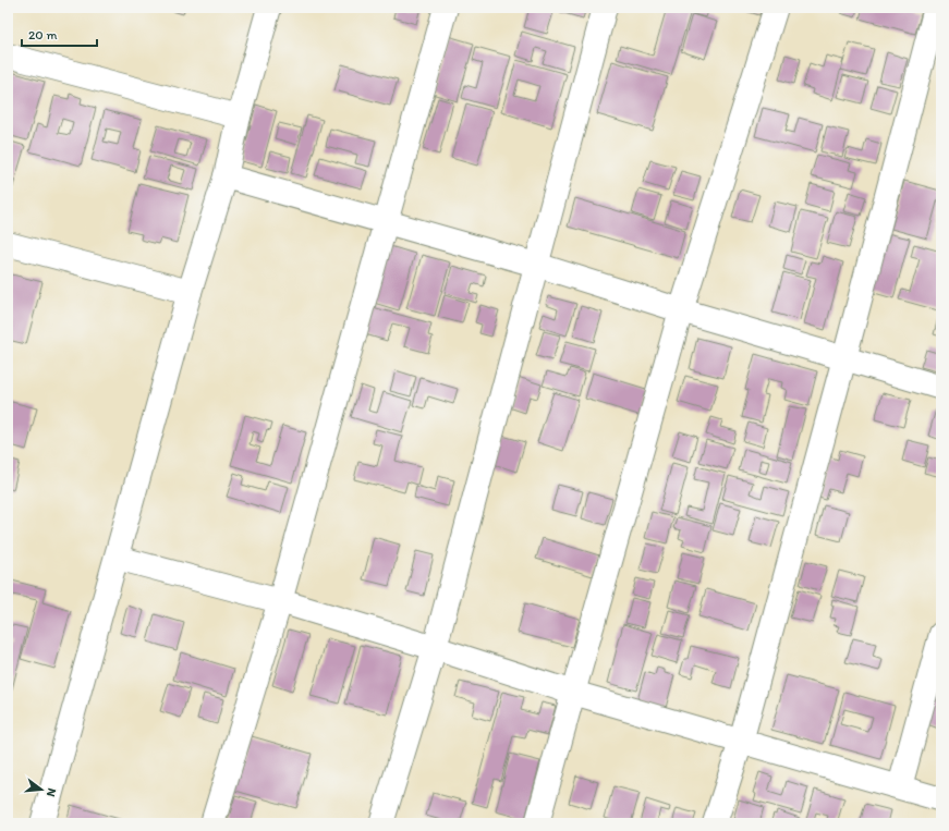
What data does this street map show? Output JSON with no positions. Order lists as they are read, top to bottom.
{
  "scale_bar": "20 m",
  "north": "right"
}
